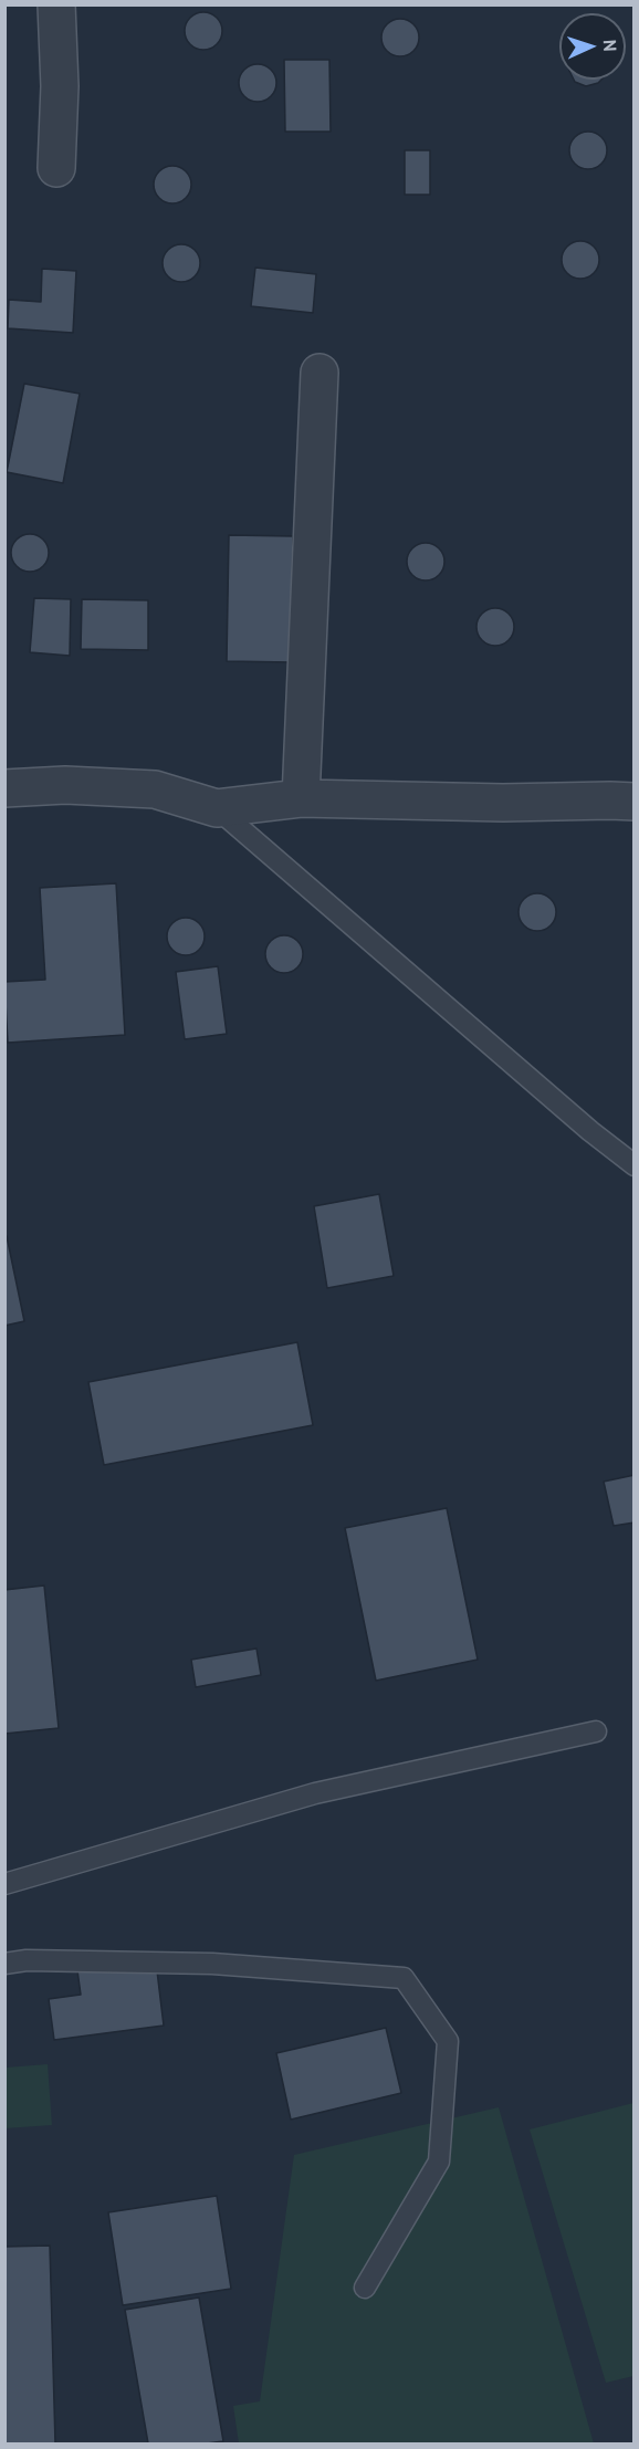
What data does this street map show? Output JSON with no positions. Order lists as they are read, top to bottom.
{
  "north": "right"
}
